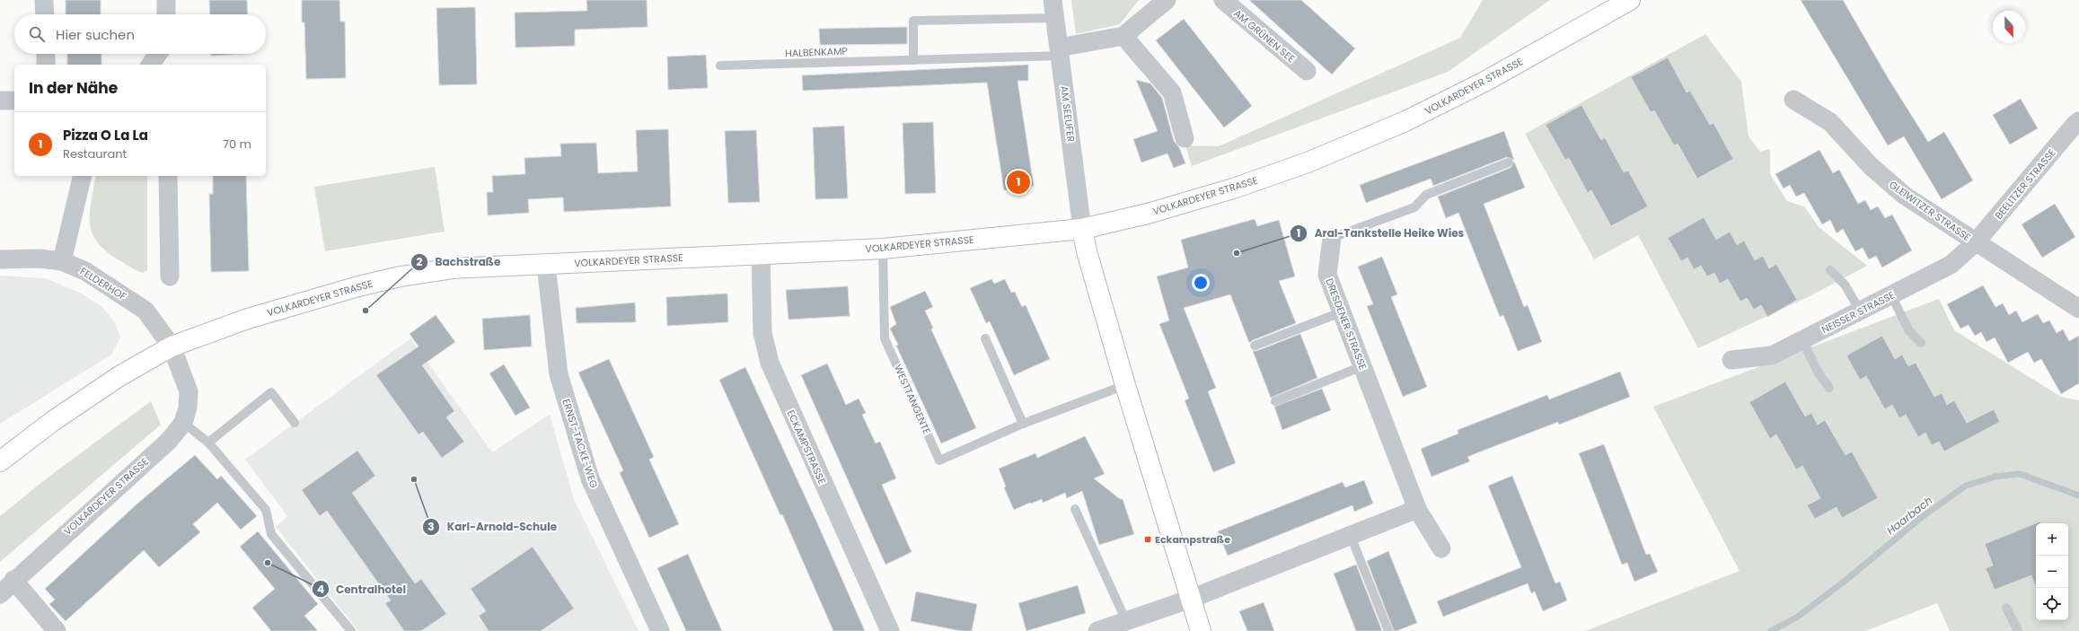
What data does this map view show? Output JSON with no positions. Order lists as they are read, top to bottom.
{
  "streets": {
    "main road": ["VOLKARDEYER STRASSE"],
    "street": [
      "AM GRÜNEN SEE",
      "AM SEEUFER",
      "BEELITZER STRASSE",
      "GLEIWITZER STRASSE",
      "FELDERHOF",
      "NEISSER STRASSE",
      "DRESDENER STRASSE",
      "ERNST-TACKE-WEG",
      "ECKAMPSTRASSE"
    ],
    "lane": ["HALBENKAMP", "WESTTANGENTE"]
  },
  "crossings": [
    ["HALBENKAMP", "AM SEEUFER"],
    ["VOLKARDEYER STRASSE", "AM SEEUFER"],
    ["VOLKARDEYER STRASSE", "FELDERHOF"],
    ["VOLKARDEYER STRASSE", "WESTTANGENTE"],
    ["VOLKARDEYER STRASSE", "ERNST-TACKE-WEG"],
    ["VOLKARDEYER STRASSE", "ECKAMPSTRASSE"],
    ["BEELITZER STRASSE", "GLEIWITZER STRASSE"],
    ["BEELITZER STRASSE", "NEISSER STRASSE"],
    ["GLEIWITZER STRASSE", "NEISSER STRASSE"]
  ],
  "water": ["Haarbach"],
  "places": {
    "other": [
      "Aral-Tankstelle Heike Wies",
      "Bachstraße",
      "Karl-Arnold-Schule",
      "Centralhotel"
    ],
    "transit": ["Eckampstraße"]
  },
  "north": "bottom",
  "page": {
    "search": "Hier suchen",
    "heading": "In der Nähe",
    "list": [
      {
        "mark": "1",
        "name": "Pizza O La La",
        "note": "Restaurant",
        "value": "70 m"
      }
    ],
    "pins": "1",
    "map_buttons": ["+", "−"]
  }
}
